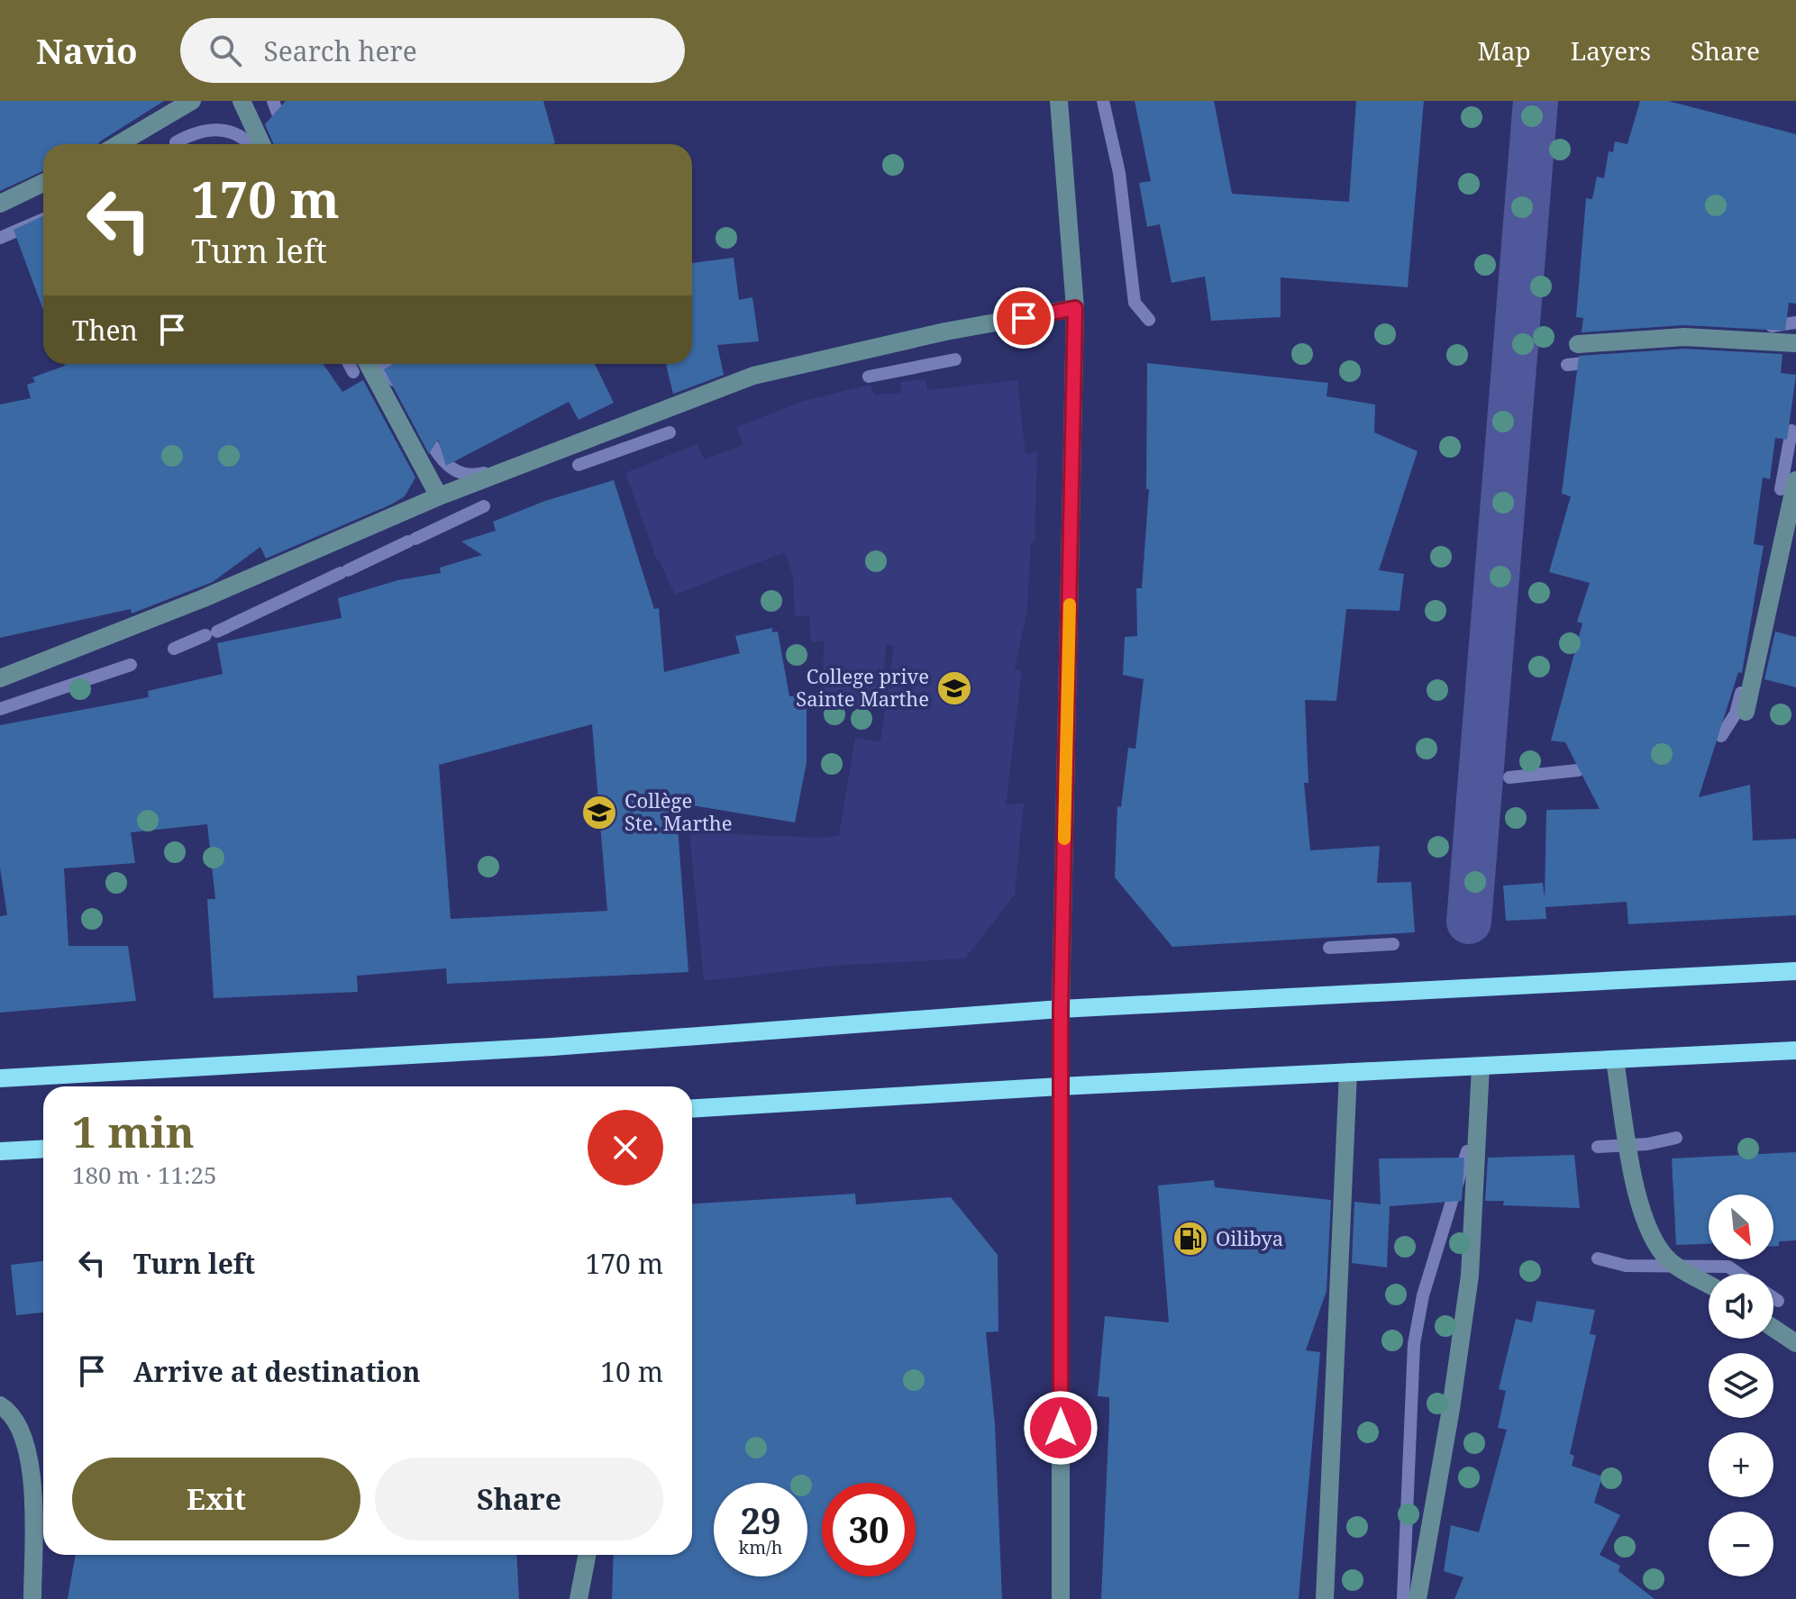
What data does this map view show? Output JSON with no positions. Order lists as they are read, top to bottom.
{
  "places": {
    "school or university": ["College prive Sainte Marthe", "Collège Ste. Marthe"],
    "fuel station": ["Oilibya"]
  },
  "north": "bottom right",
  "page": {
    "header": "Navio",
    "search": "Search here",
    "nav": ["Map", "Layers", "Share"],
    "turn": ["170 m", "Turn left"],
    "then": "Then",
    "heading": ["1 min", "180 m · 11:25"],
    "map_buttons": ["+", "−"],
    "list": [
      {
        "name": "Turn left",
        "value": "170 m"
      },
      {
        "name": "Arrive at destination",
        "value": "10 m"
      }
    ],
    "buttons": ["Exit", "Share"],
    "speed": "29 km/h",
    "limit": "30"
  }
}
